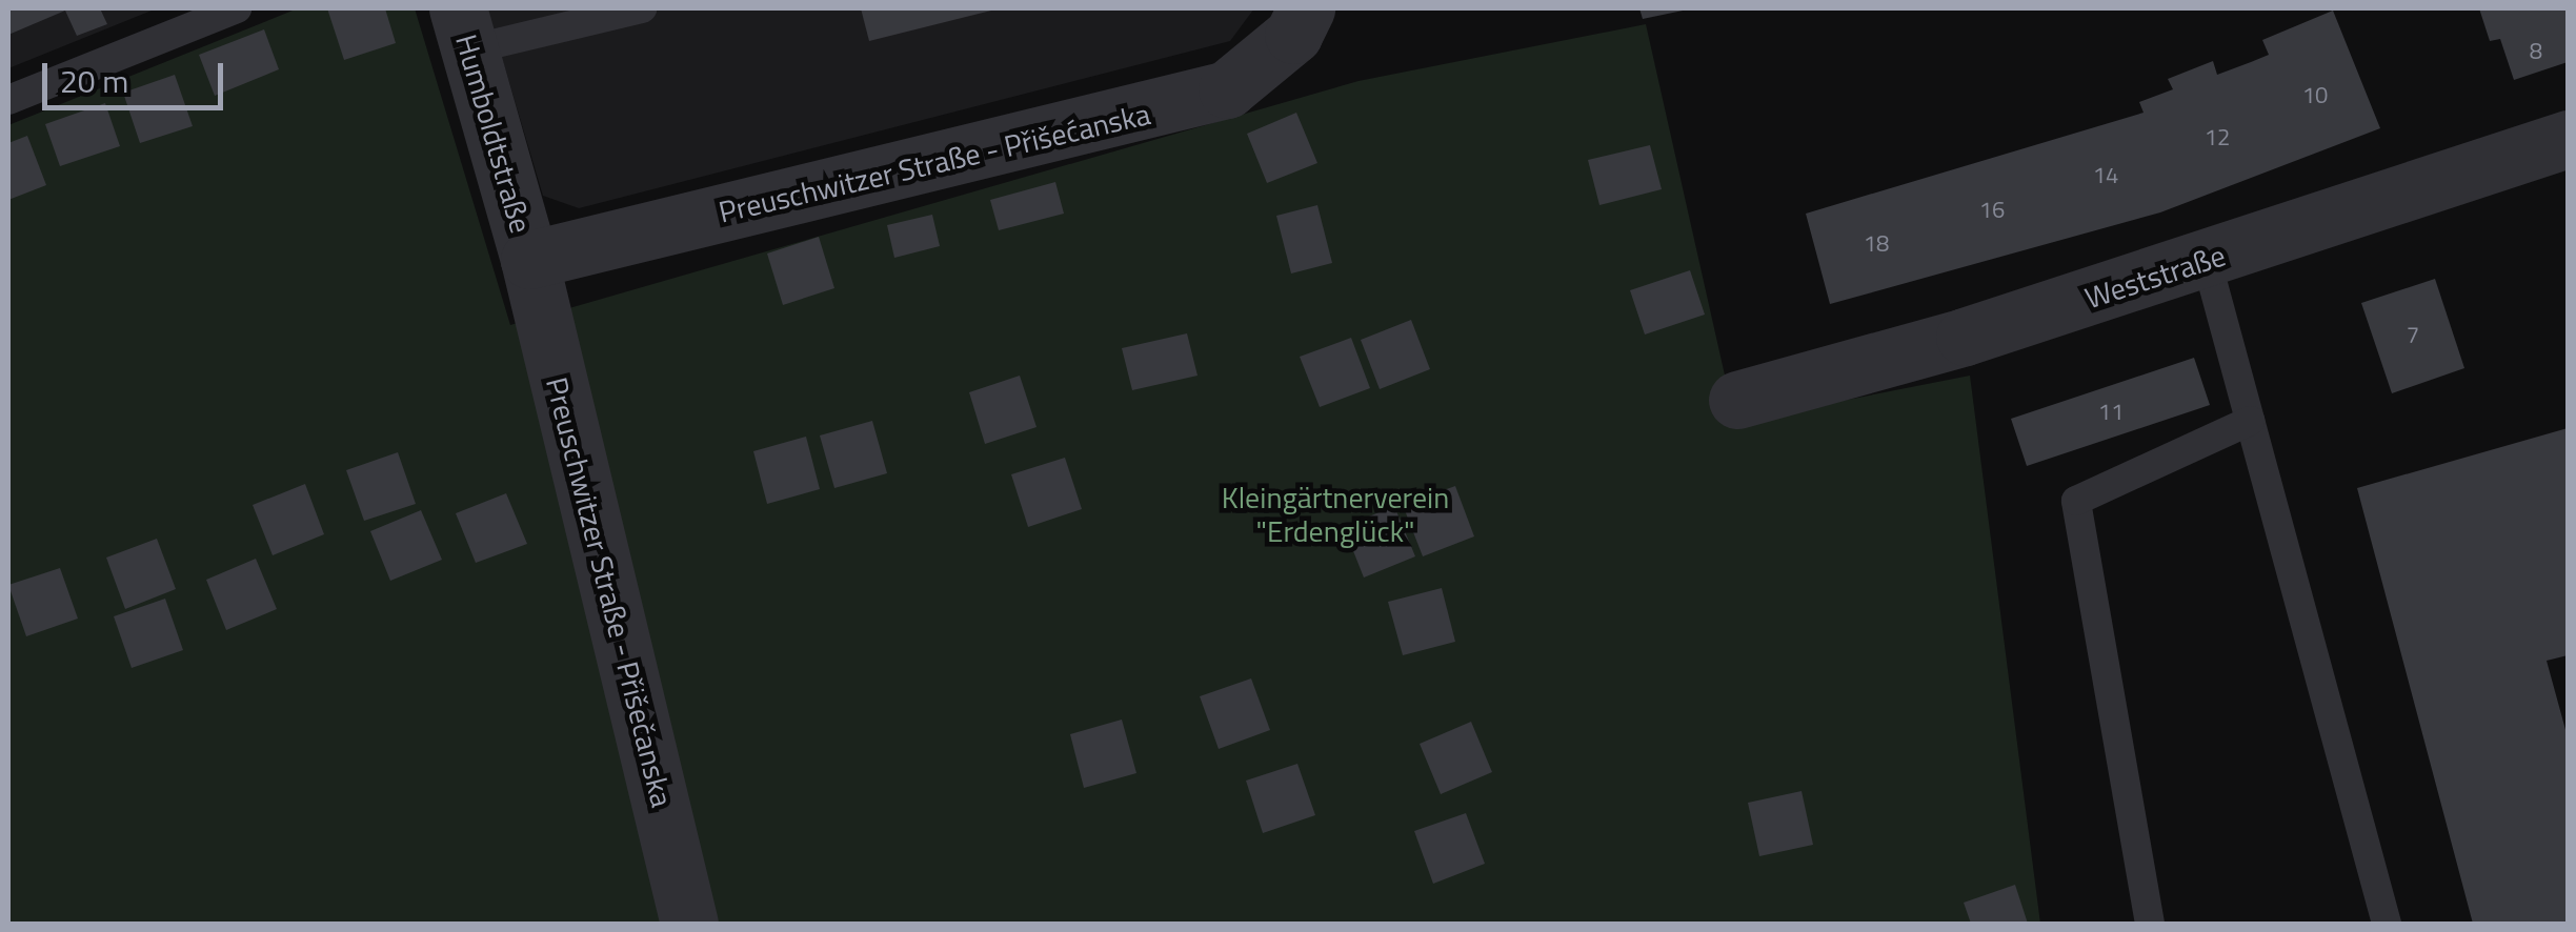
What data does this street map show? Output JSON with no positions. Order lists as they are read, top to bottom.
{
  "streets": {
    "street": [
      "Humboldtstraße",
      "Preuschwitzer Straße - Přišećanska",
      "Weststraße",
      "Preuschwitzer Straße - Přišečanska"
    ]
  },
  "crossings": [
    ["Humboldtstraße", "Preuschwitzer Straße - Přišećanska"],
    ["Humboldtstraße", "Preuschwitzer Straße - Přišečanska"],
    ["Preuschwitzer Straße - Přišećanska", "Preuschwitzer Straße - Přišečanska"]
  ],
  "parks": ["Kleingärtnerverein \"Erdenglück\""],
  "house_numbers": [
    "8",
    "10",
    "12",
    "14",
    "16",
    "18",
    "7",
    "11"
  ],
  "scale_bar": "20 m"
}
